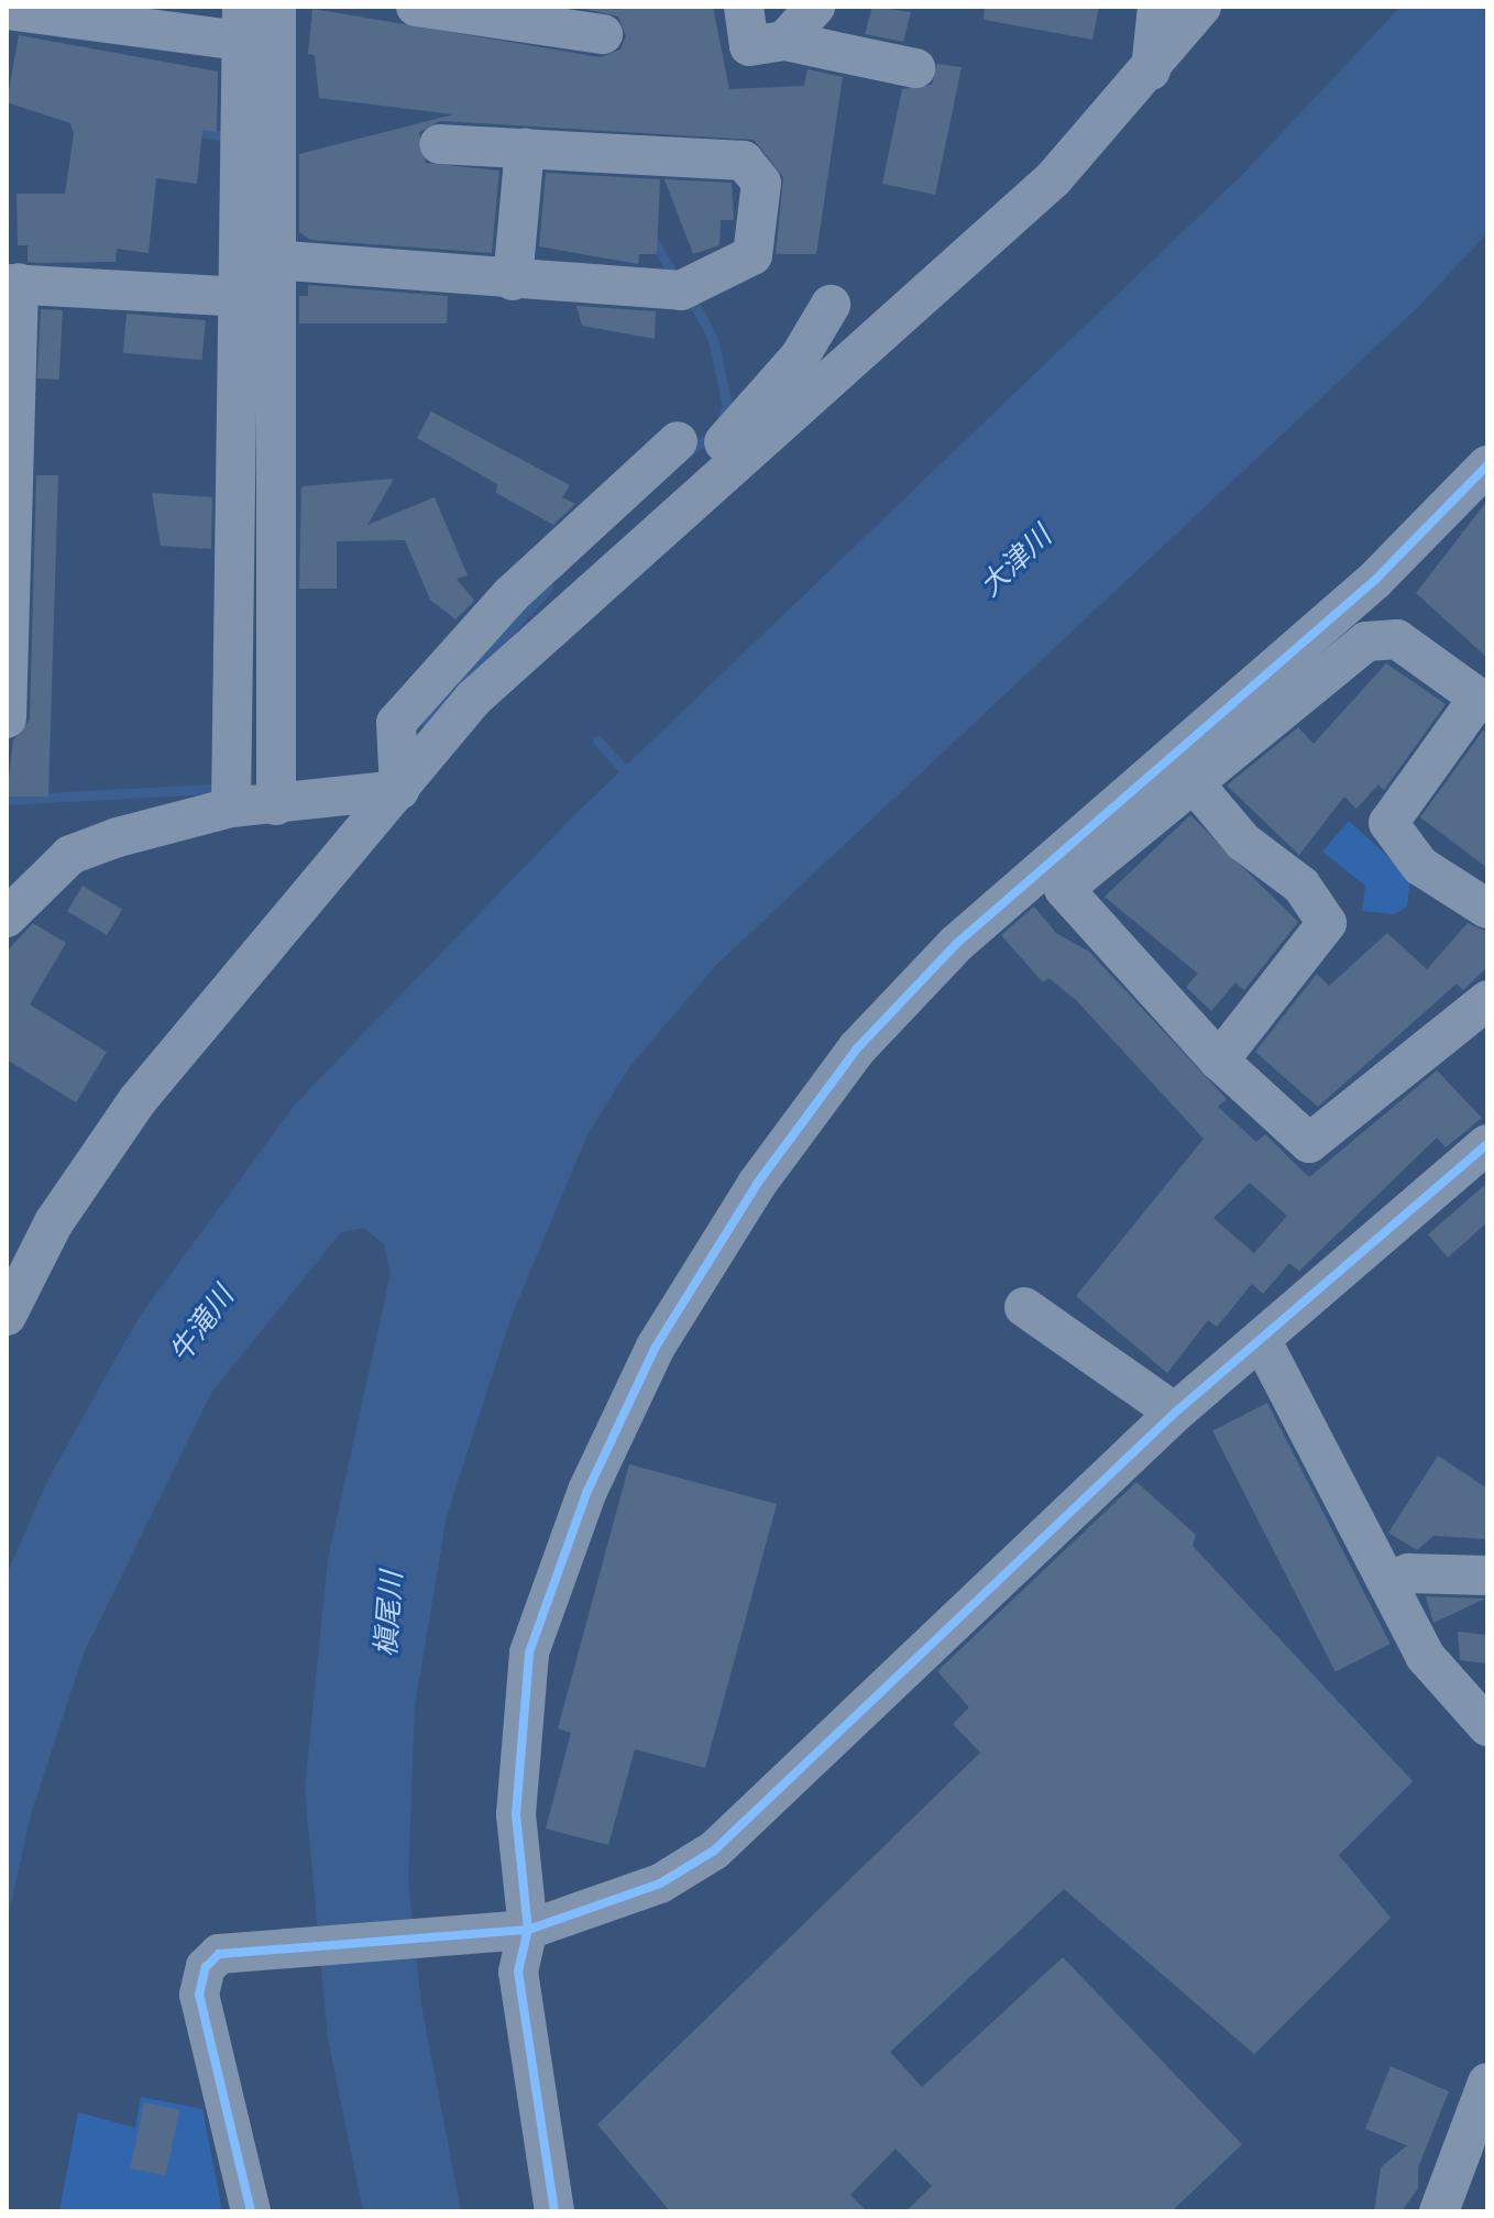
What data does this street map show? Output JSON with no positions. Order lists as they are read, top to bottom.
{
  "water": ["大津川", "牛滝川", "槇尾川"]
}
